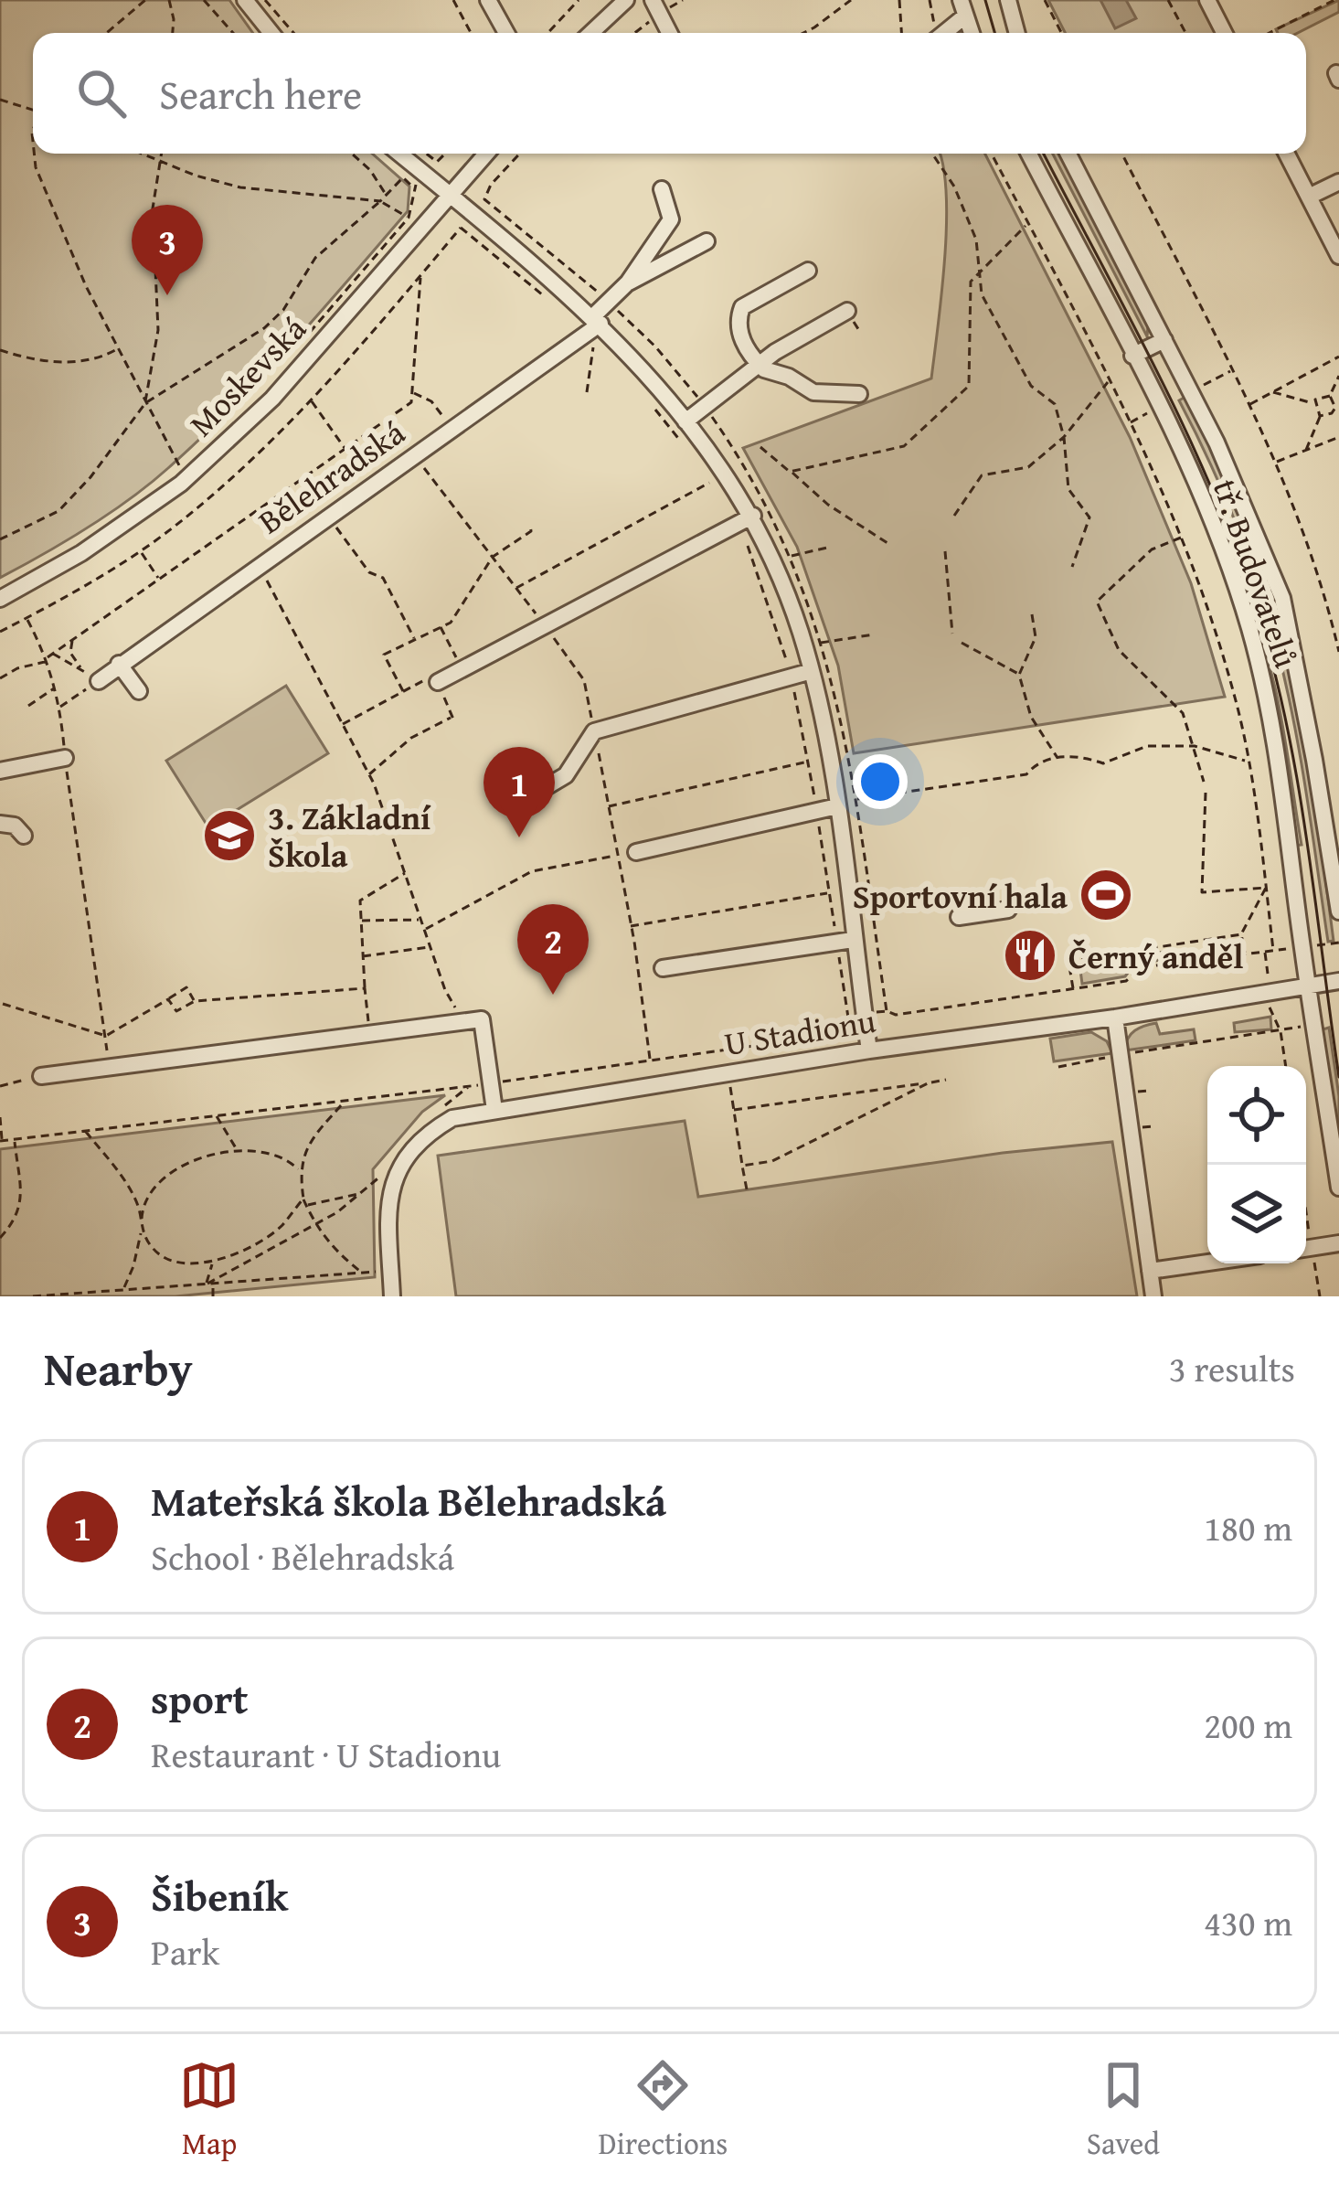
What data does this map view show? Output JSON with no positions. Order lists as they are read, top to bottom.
{
  "streets": {
    "street": [
      "Moskevská",
      "Bělehradská",
      "tř. Budovatelů",
      "U Stadionu"
    ]
  },
  "crossings": [
    ["tř. Budovatelů", "U Stadionu"]
  ],
  "places": {
    "school or university": ["3. Základní Škola"],
    "sports": ["Sportovní hala"],
    "restaurant": ["Černý anděl"]
  },
  "page": {
    "search": "Search here",
    "pins": ["3", "1", "2"],
    "heading": ["Nearby", "3 results"],
    "list": [
      {
        "mark": "1",
        "name": "Mateřská škola Bělehradská",
        "note": "School · Bělehradská",
        "value": "180 m"
      },
      {
        "mark": "2",
        "name": "sport",
        "note": "Restaurant · U Stadionu",
        "value": "200 m"
      },
      {
        "mark": "3",
        "name": "Šibeník",
        "note": "Park",
        "value": "430 m"
      }
    ],
    "nav": ["Map", "Directions", "Saved"]
  }
}
